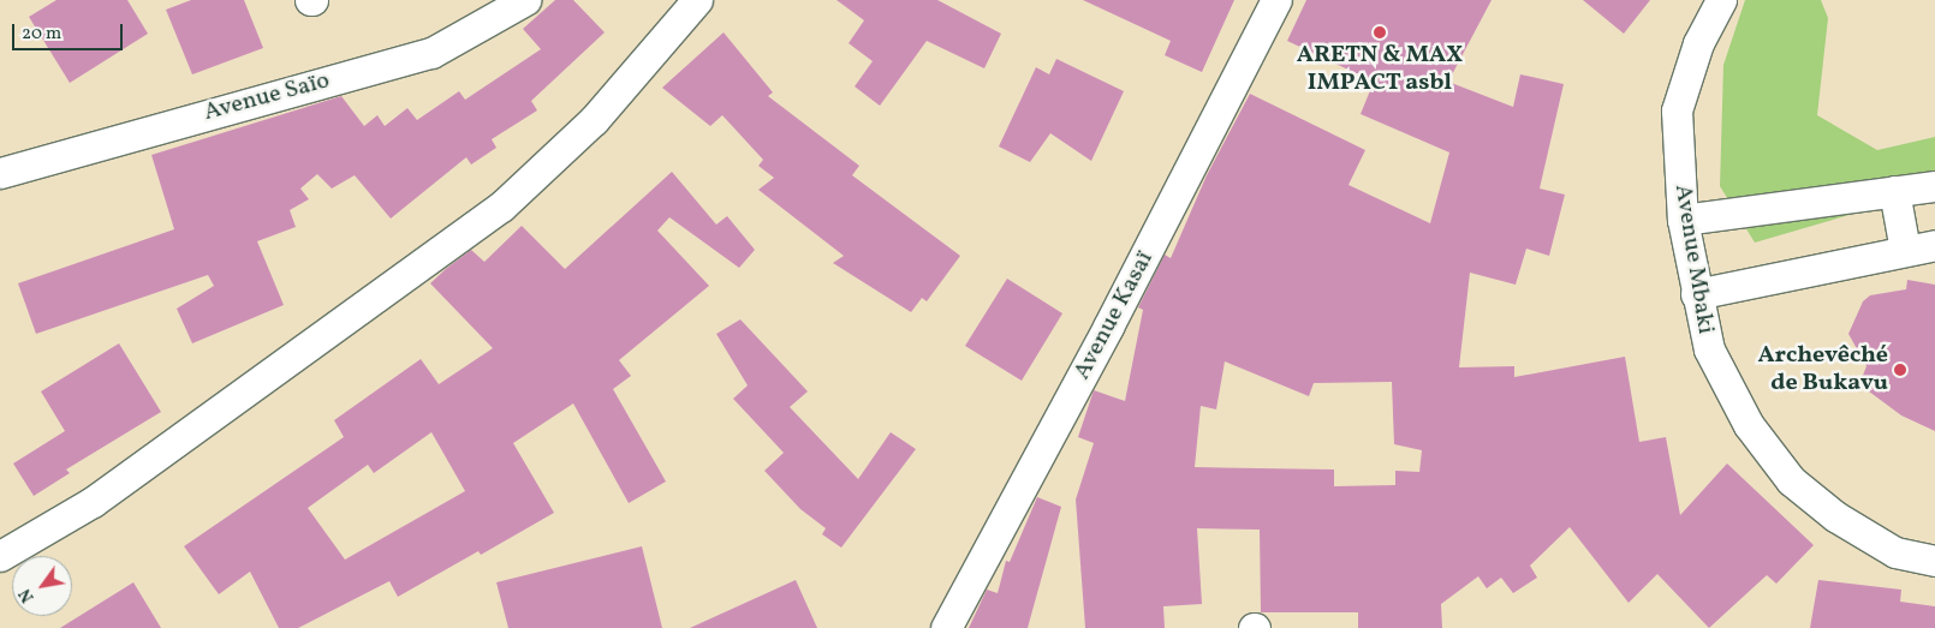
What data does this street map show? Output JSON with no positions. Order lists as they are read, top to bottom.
{
  "streets": {
    "street": ["Avenue Saïo", "Avenue Mbaki", "Avenue Kasaï"]
  },
  "places": ["ARETN & MAX IMPACT asbl", "Archevêché de Bukavu"],
  "scale_bar": "20 m",
  "north": "bottom left"
}
